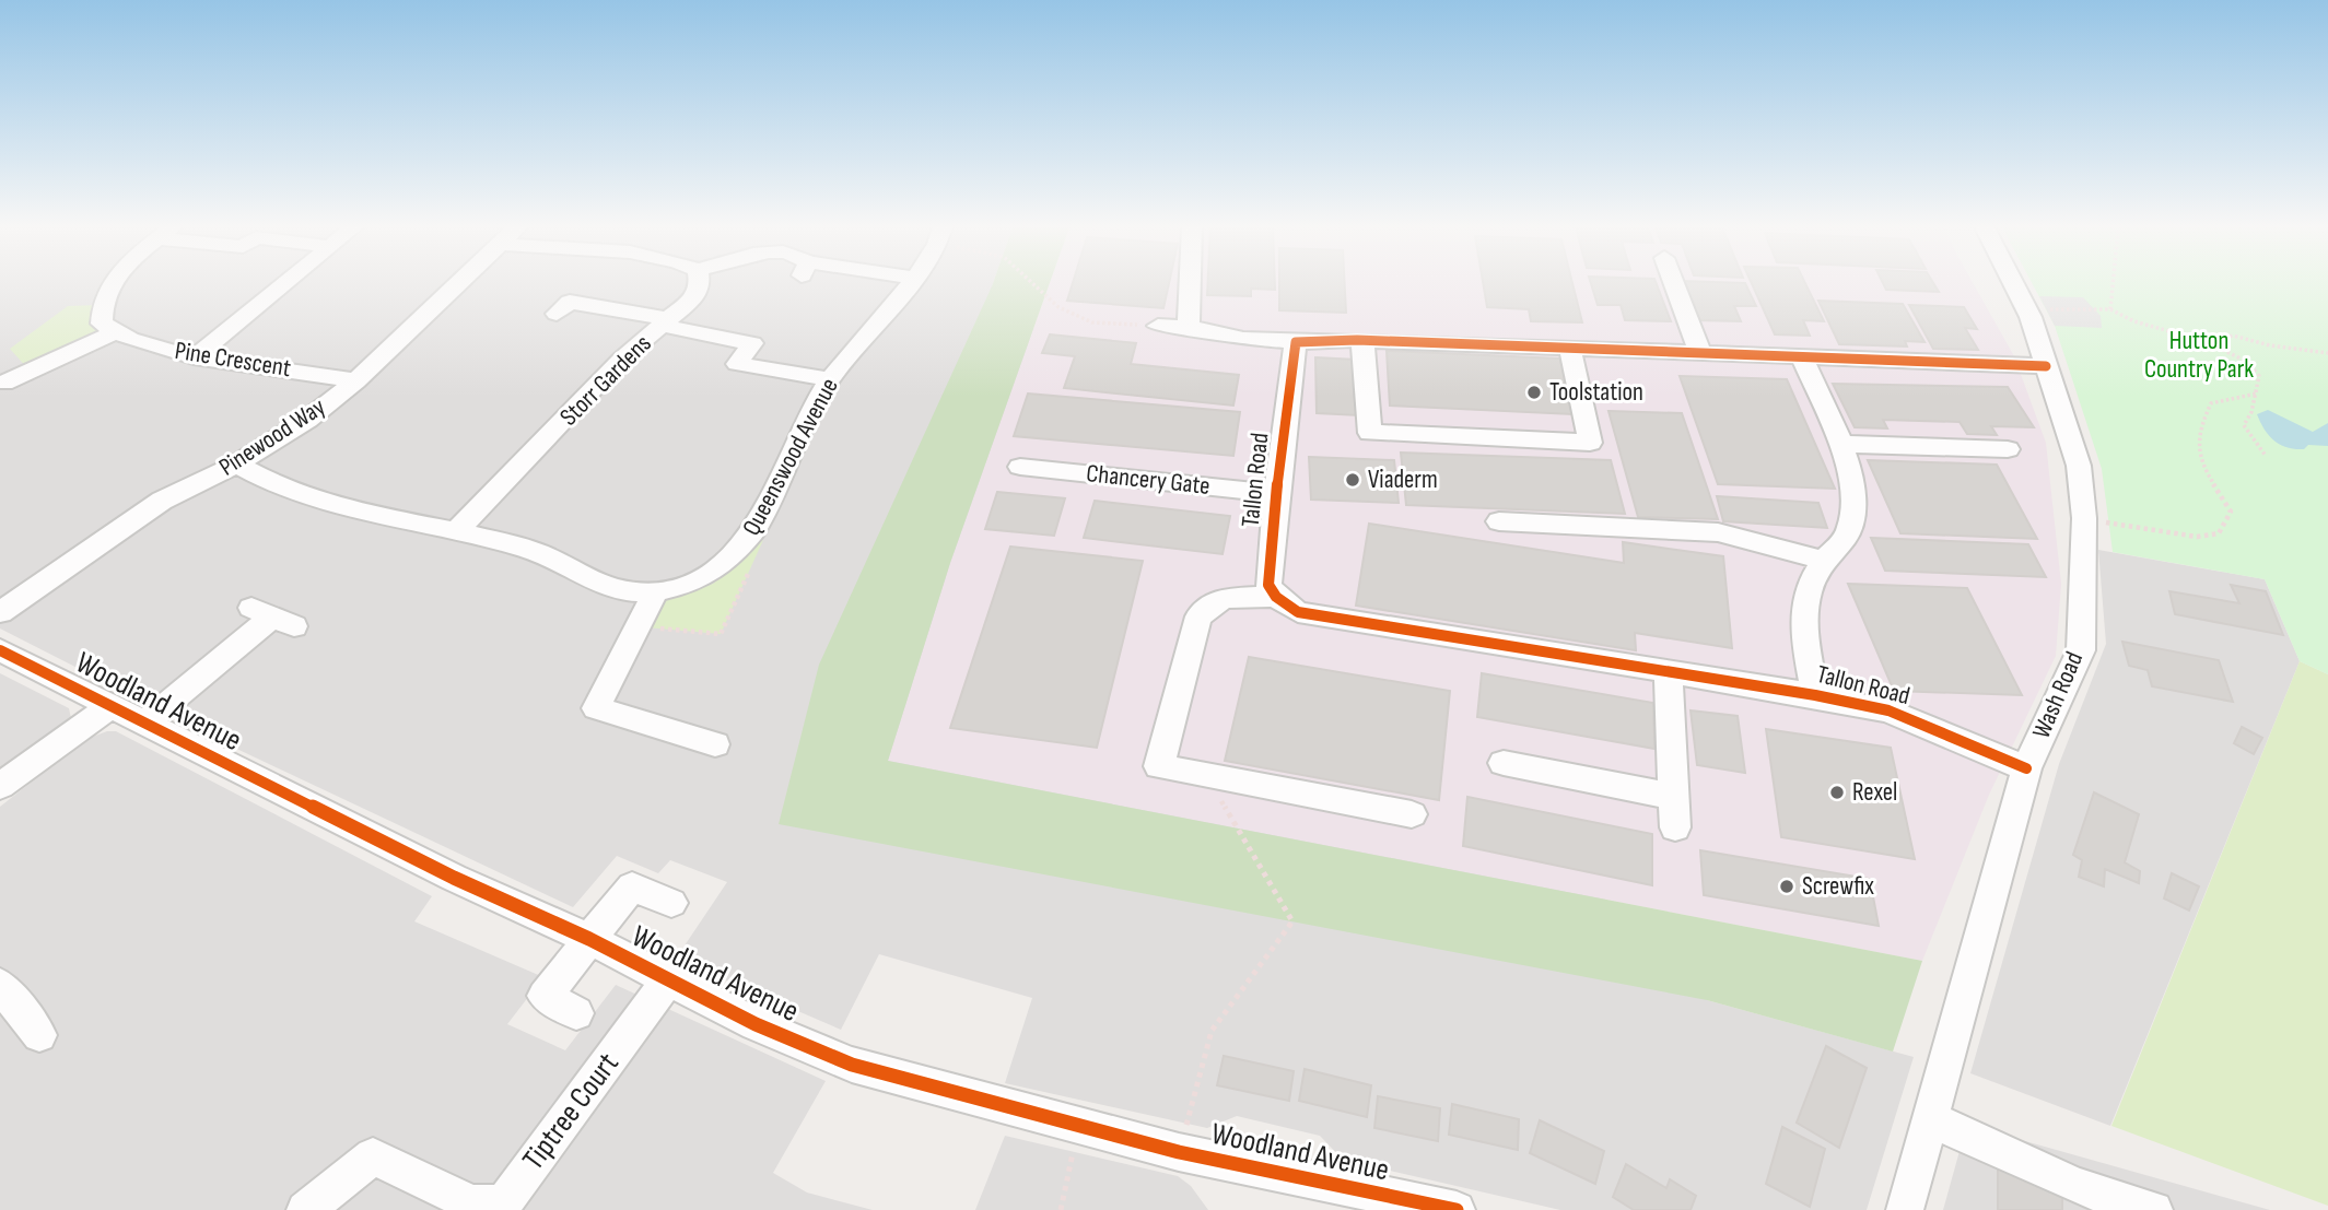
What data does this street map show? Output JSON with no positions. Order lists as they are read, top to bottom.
{
  "streets": {
    "street": [
      "Pine Crescent",
      "Storr Gardens",
      "Pinewood Way",
      "Queenswood Avenue",
      "Chancery Gate",
      "Tallon Road",
      "Wash Road",
      "Woodland Avenue",
      "Tiptree Court"
    ]
  },
  "crossings": [
    ["Pine Crescent", "Pinewood Way"],
    ["Storr Gardens", "Queenswood Avenue"],
    ["Pinewood Way", "Queenswood Avenue"],
    ["Chancery Gate", "Tallon Road"],
    ["Tallon Road", "Wash Road"],
    ["Woodland Avenue", "Tiptree Court"]
  ],
  "parks": ["Hutton Country Park"],
  "places": [
    "Toolstation",
    "Viaderm",
    "Rexel",
    "Screwfix"
  ]
}
